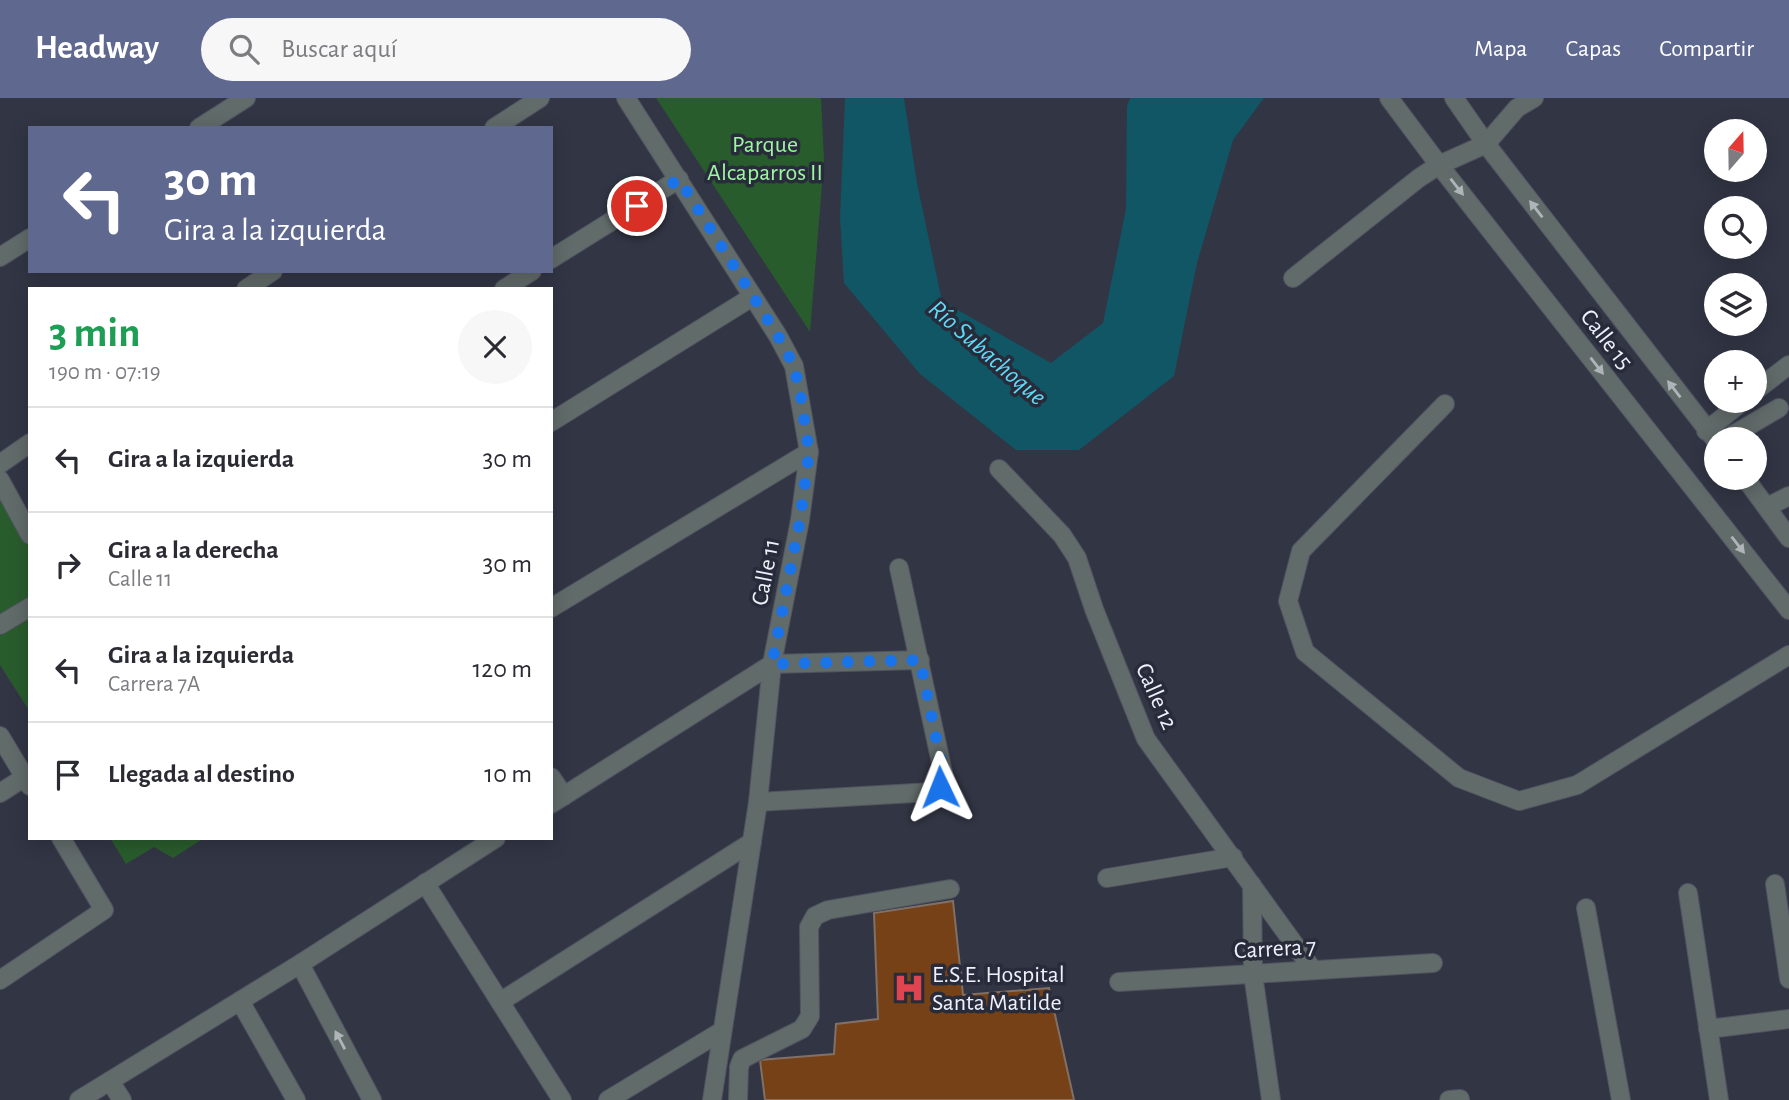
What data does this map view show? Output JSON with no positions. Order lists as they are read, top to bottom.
{
  "streets": {
    "street": [
      "Calle 15",
      "Calle 11",
      "Calle 12",
      "Carrera 7"
    ]
  },
  "crossings": [
    ["Calle 12", "Carrera 7"]
  ],
  "water": ["Río Subachoque"],
  "parks": ["Parque Alcaparros II"],
  "places": {
    "hospital": ["E.S.E. Hospital Santa Matilde"]
  },
  "north": "top",
  "page": {
    "header": "Headway",
    "search": "Buscar aquí",
    "nav": ["Mapa", "Capas", "Compartir"],
    "map_buttons": ["+", "−"],
    "turn": ["30 m", "Gira a la izquierda"],
    "heading": ["3 min", "190 m · 07:19"],
    "list": [
      {
        "name": "Gira a la izquierda",
        "value": "30 m"
      },
      {
        "name": "Gira a la derecha",
        "note": "Calle 11",
        "value": "30 m"
      },
      {
        "name": "Gira a la izquierda",
        "note": "Carrera 7A",
        "value": "120 m"
      },
      {
        "name": "Llegada al destino",
        "value": "10 m"
      }
    ]
  }
}
